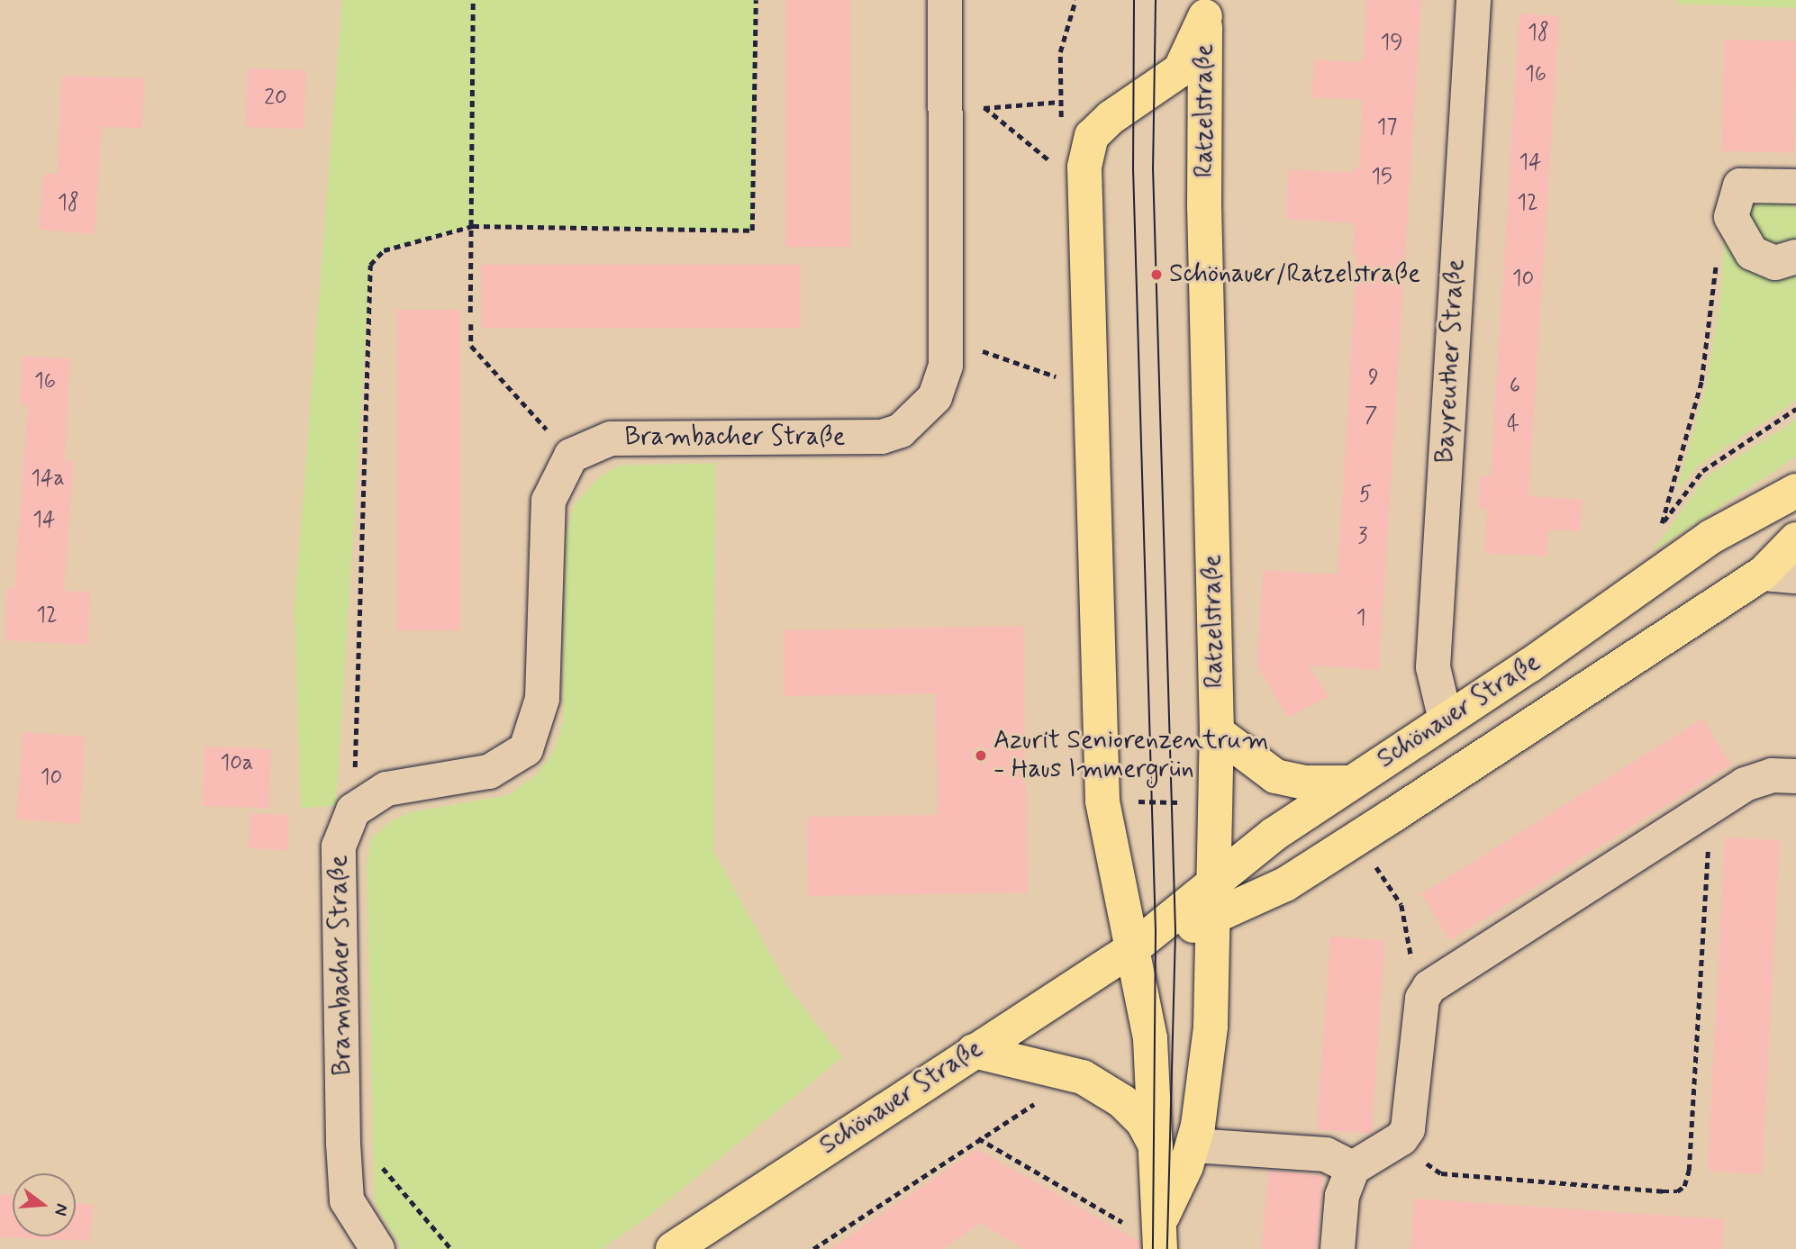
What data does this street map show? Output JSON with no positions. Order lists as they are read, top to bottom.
{
  "streets": {
    "main road": ["Ratzelstraße", "Schönauer Straße"],
    "street": ["Bayreuther Straße", "Brambacher Straße"]
  },
  "crossings": [
    ["Ratzelstraße", "Schönauer Straße"],
    ["Bayreuther Straße", "Schönauer Straße"]
  ],
  "places": ["Schönauer/Ratzelstraße", "Azurit Seniorenzentrum - Haus Immergrün"],
  "house_numbers": [
    "18",
    "19",
    "16",
    "20",
    "17",
    "14",
    "15",
    "18",
    "12",
    "10",
    "9",
    "16",
    "6",
    "7",
    "4",
    "14a",
    "5",
    "14",
    "3",
    "12",
    "1",
    "10a",
    "10"
  ],
  "north": "right"
}
